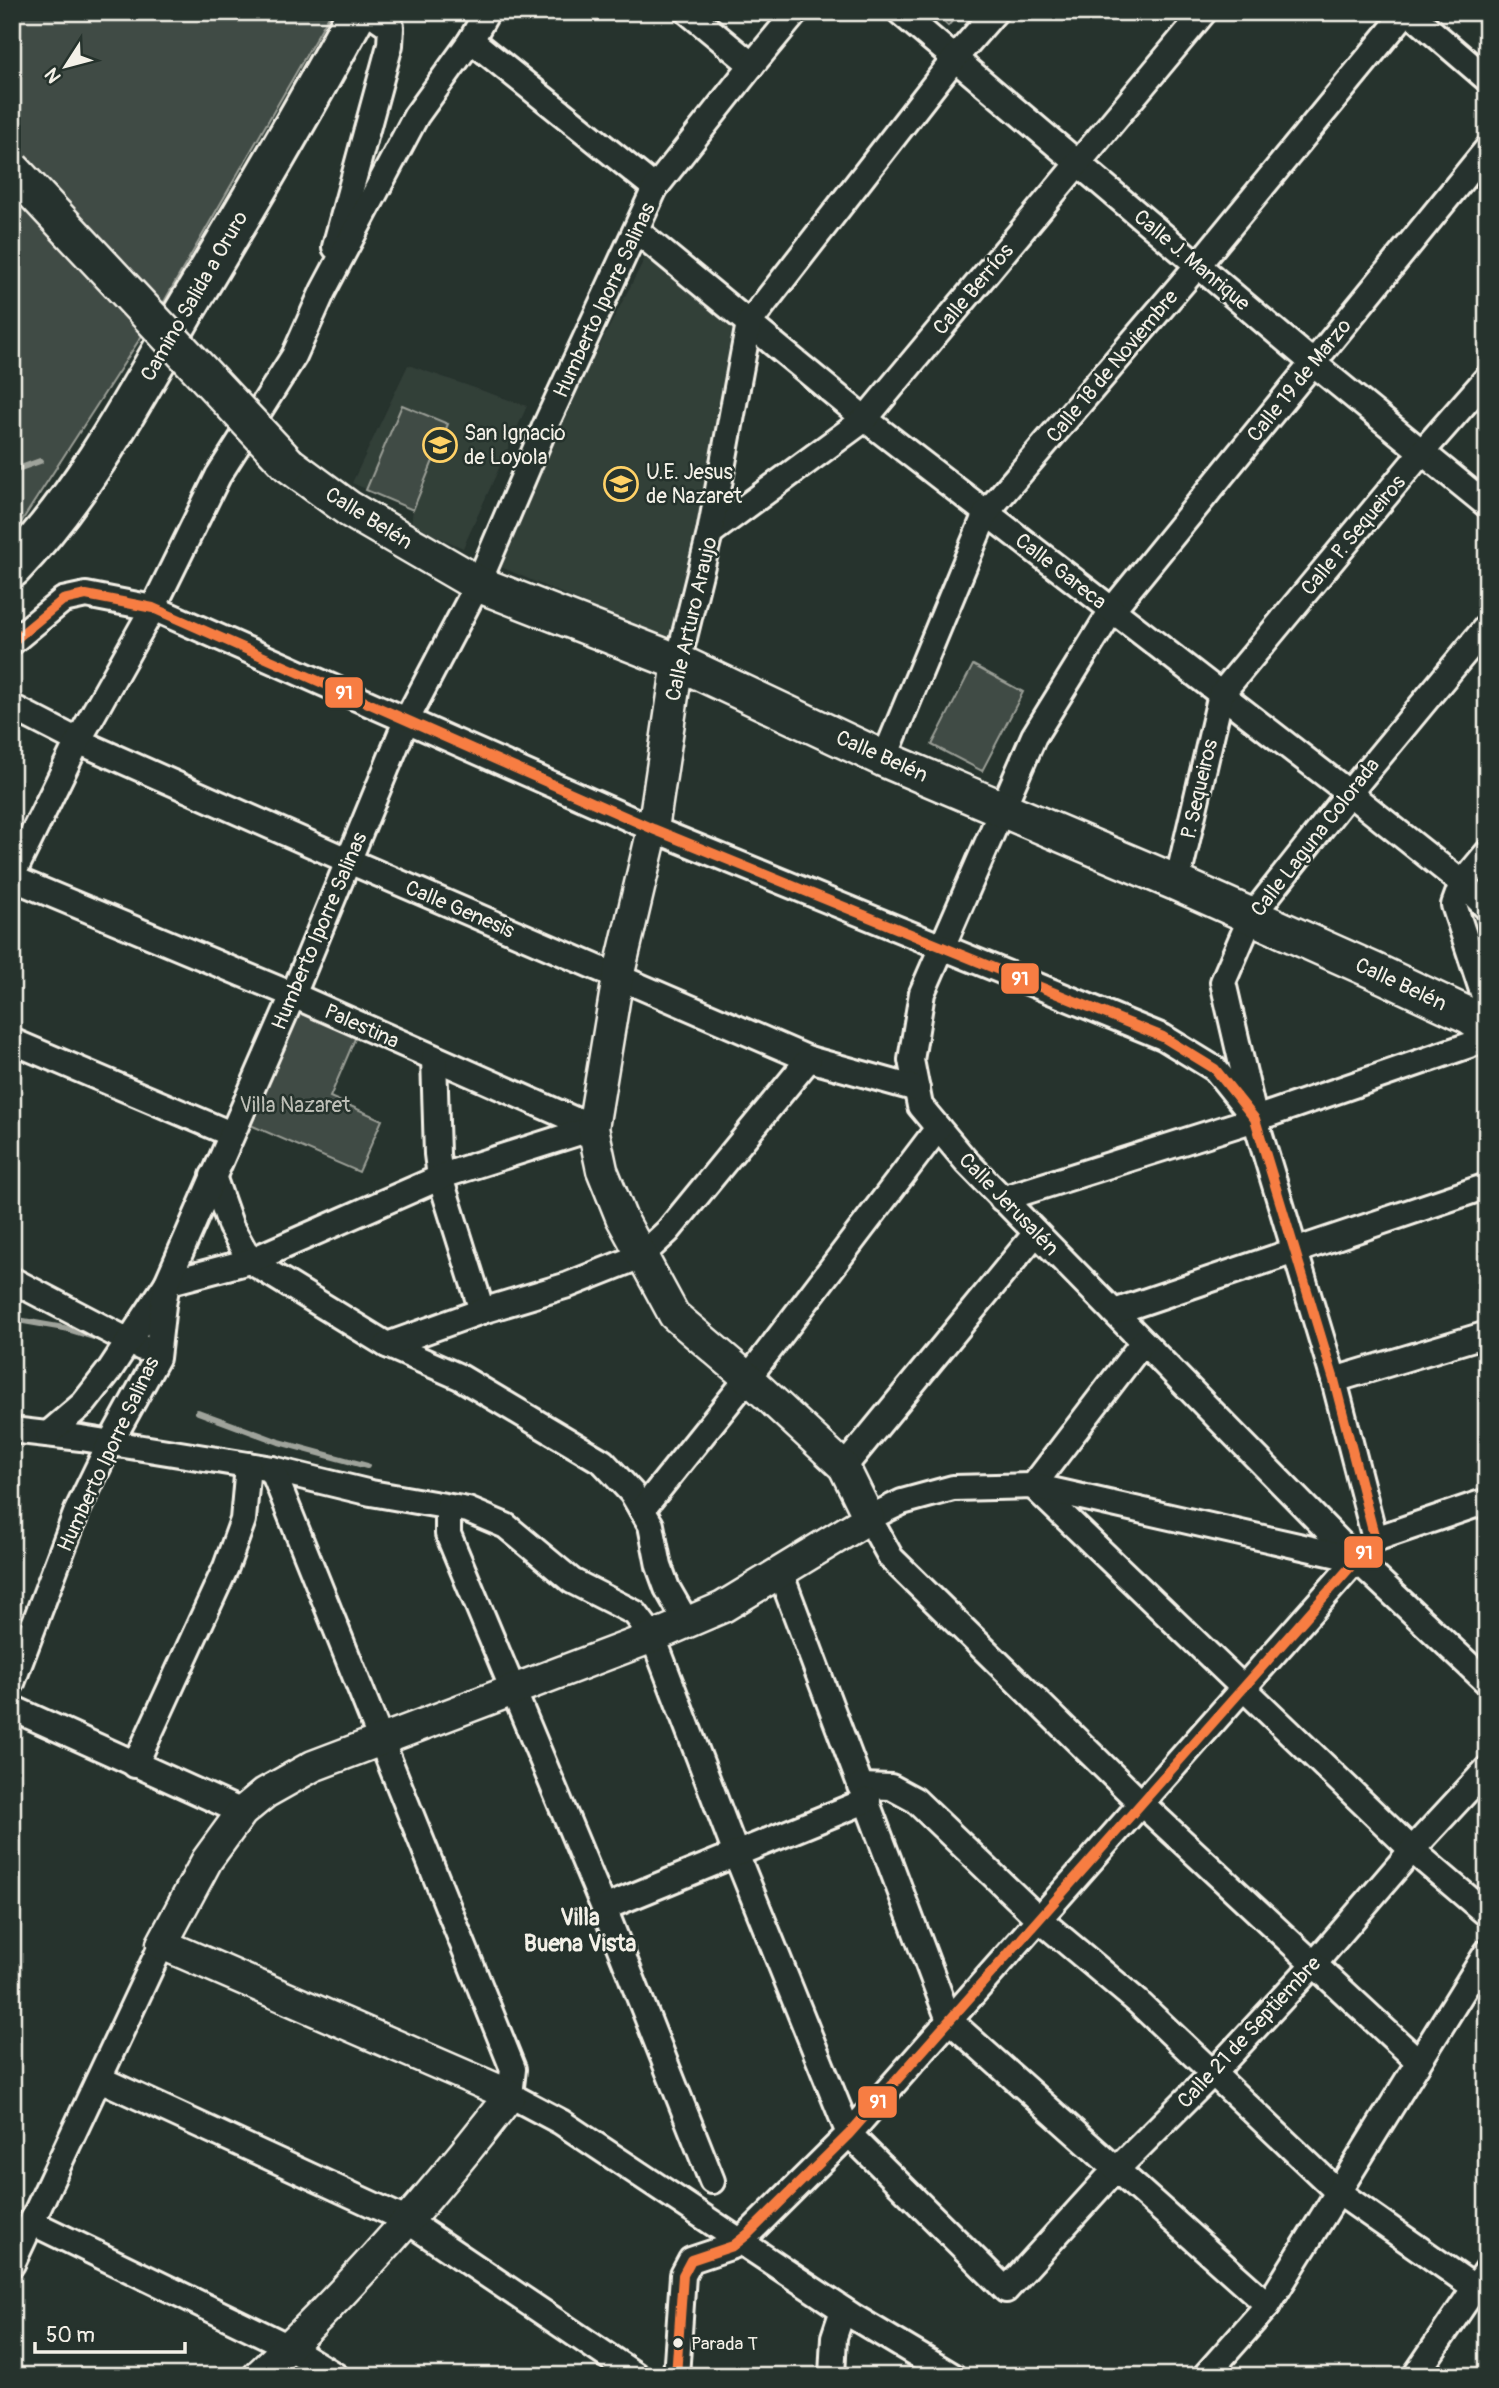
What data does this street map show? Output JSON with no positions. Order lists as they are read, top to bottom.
{
  "streets": {
    "highway": ["Camino Salida a Oruro"],
    "main road": ["Calle Belén"],
    "street": [
      "Calle J. Manrique",
      "Calle Berríos",
      "Humberto Iporre Salinas",
      "Calle 18 de Noviembre",
      "Calle 19 de Marzo",
      "Calle P. Sequeiros",
      "Calle Gareca",
      "Calle Arturo Araujo",
      "P. Sequeiros",
      "Calle Laguna Colorada",
      "Calle Genesis",
      "Palestina",
      "Calle Jerusalén",
      "Calle 21 de Septiembre"
    ]
  },
  "crossings": [
    ["Calle J. Manrique", "Calle Berríos"],
    ["Calle J. Manrique", "Calle 18 de Noviembre"],
    ["Calle J. Manrique", "Calle 19 de Marzo"],
    ["Calle J. Manrique", "Calle P. Sequeiros"],
    ["Calle J. Manrique", "Calle Arturo Araujo"],
    ["Calle Berríos", "Calle Gareca"],
    ["Calle Berríos", "Calle Arturo Araujo"],
    ["Humberto Iporre Salinas", "Calle Belén"],
    ["Humberto Iporre Salinas", "Calle Gareca"],
    ["Humberto Iporre Salinas", "Calle Genesis"],
    ["Humberto Iporre Salinas", "Palestina"],
    ["Calle 18 de Noviembre", "Calle Belén"],
    ["Calle 18 de Noviembre", "Calle Gareca"],
    ["Calle 19 de Marzo", "Calle Gareca"],
    ["Calle 19 de Marzo", "Calle Jerusalén"],
    ["Calle Belén", "Calle Arturo Araujo"],
    ["Calle Belén", "P. Sequeiros"],
    ["Calle Belén", "Calle Laguna Colorada"],
    ["Calle Belén", "Calle Jerusalén"],
    ["Calle P. Sequeiros", "Calle Gareca"],
    ["Calle P. Sequeiros", "P. Sequeiros"],
    ["Calle Gareca", "Calle Arturo Araujo"],
    ["Calle Gareca", "P. Sequeiros"],
    ["Calle Gareca", "Calle Laguna Colorada"],
    ["Calle Gareca", "Calle Jerusalén"],
    ["Calle Arturo Araujo", "Calle Genesis"],
    ["Calle Arturo Araujo", "Palestina"],
    ["Calle Genesis", "Calle Jerusalén"]
  ],
  "districts": ["Villa Buena Vista"],
  "parks": ["Villa Nazaret"],
  "places": {
    "school or university": ["San Ignacio de Loyola", "U.E. Jesus de Nazaret"],
    "other": ["Parada T"]
  },
  "lines": ["transit line 91"],
  "scale_bar": "50 m",
  "north": "bottom left"
}
